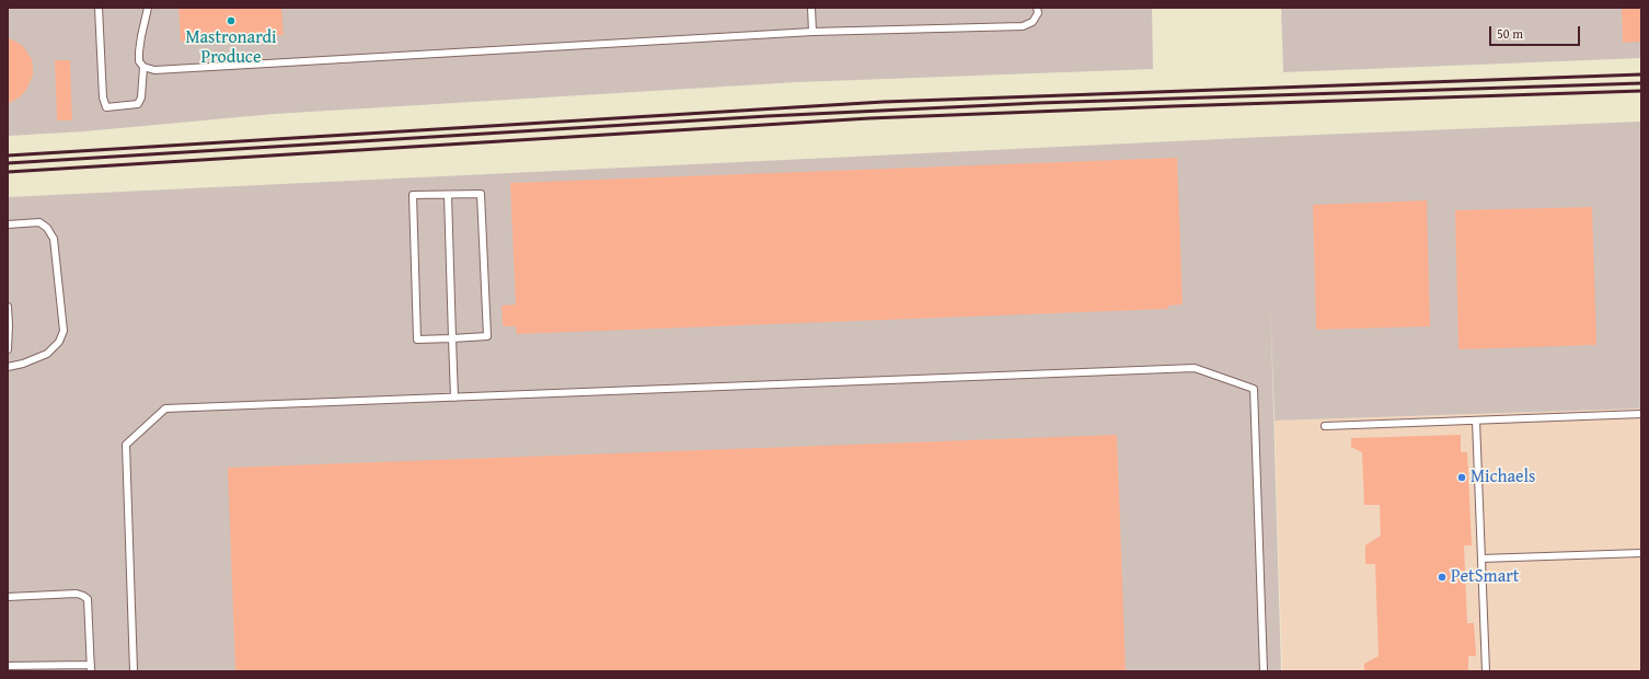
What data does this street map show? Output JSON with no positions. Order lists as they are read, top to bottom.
{
  "places": ["Mastronardi Produce", "Michaels", "PetSmart"],
  "scale_bar": "50 m"
}
